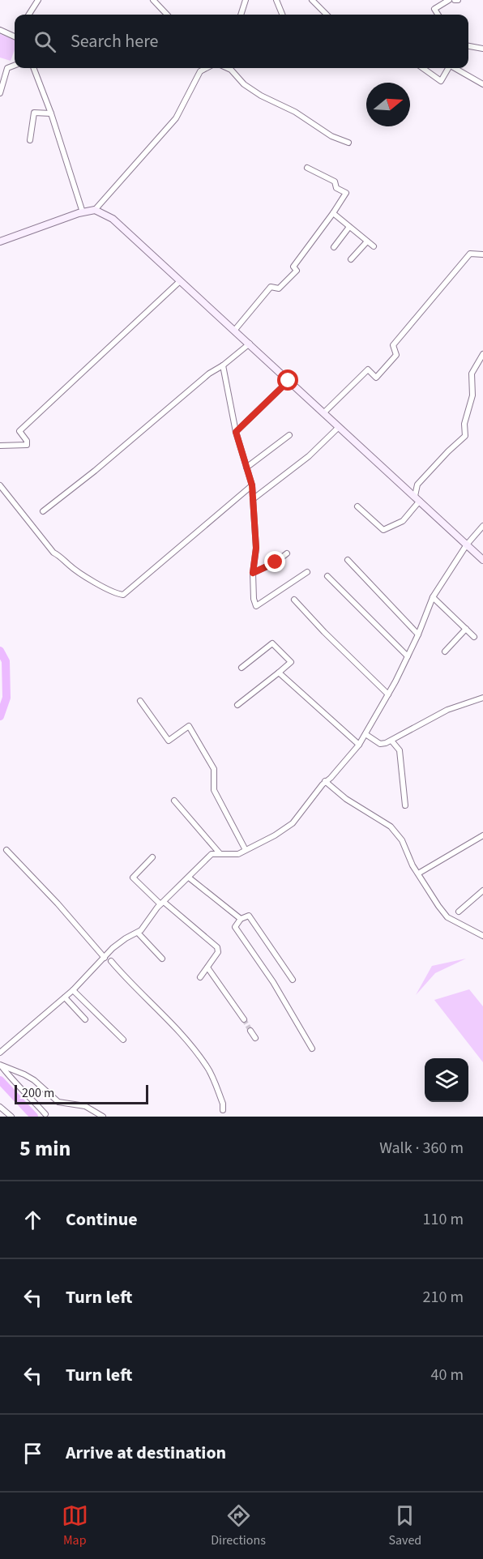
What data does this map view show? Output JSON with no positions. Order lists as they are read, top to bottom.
{
  "scale_bar": "200 m",
  "north": "right",
  "page": {
    "search": "Search here",
    "scale": "200 m",
    "heading": ["5 min", "Walk · 360 m"],
    "list": [
      ["Continue", "110 m"],
      ["Turn left", "210 m"],
      ["Turn left", "40 m"],
      "Arrive at destination"
    ],
    "nav": ["Map", "Directions", "Saved"]
  }
}
